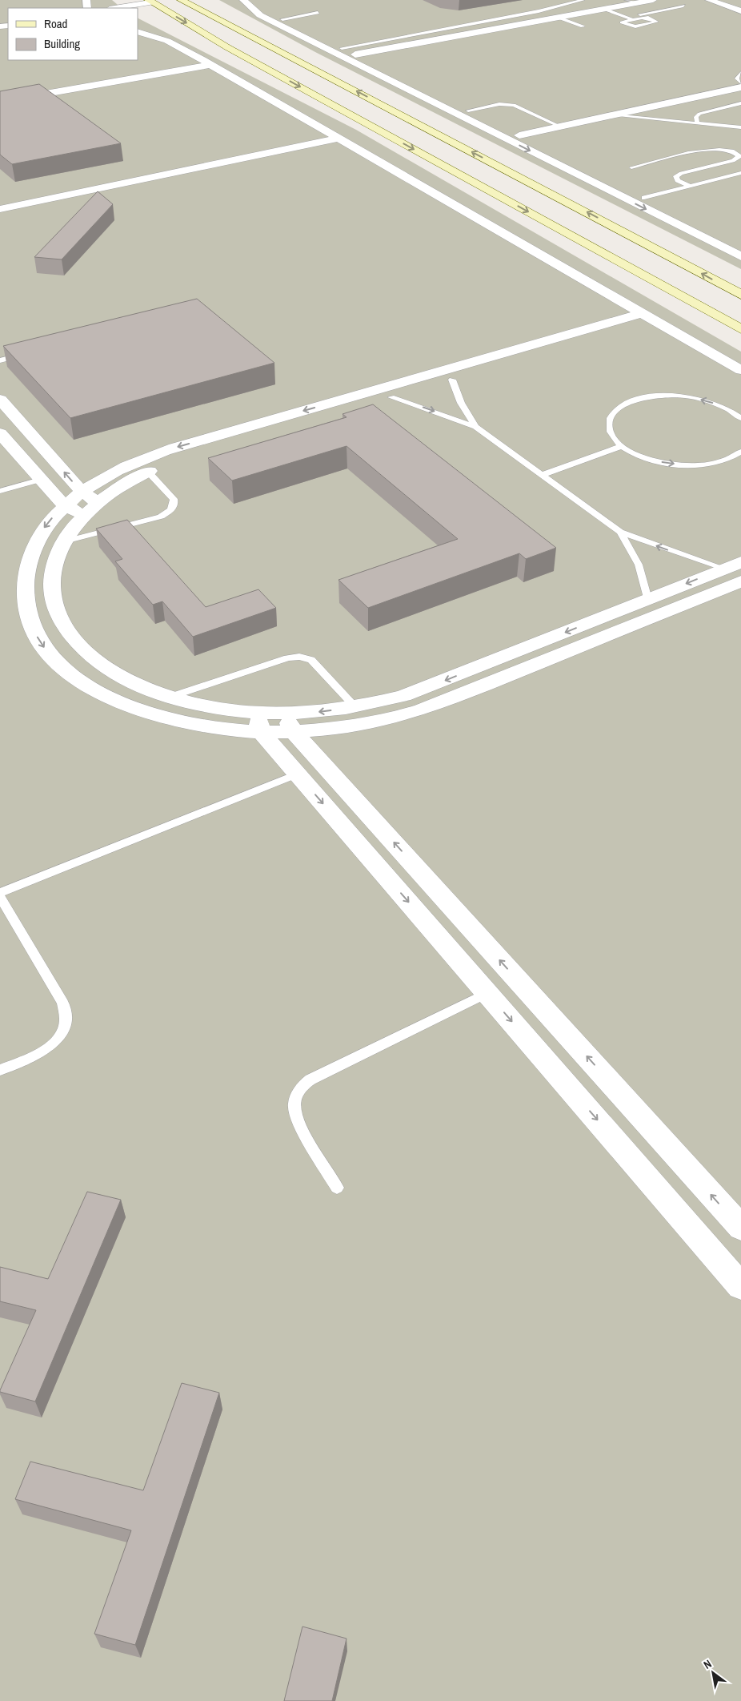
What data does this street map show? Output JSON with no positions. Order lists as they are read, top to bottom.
{
  "legend": ["Road", "Building"],
  "north": "top left"
}
